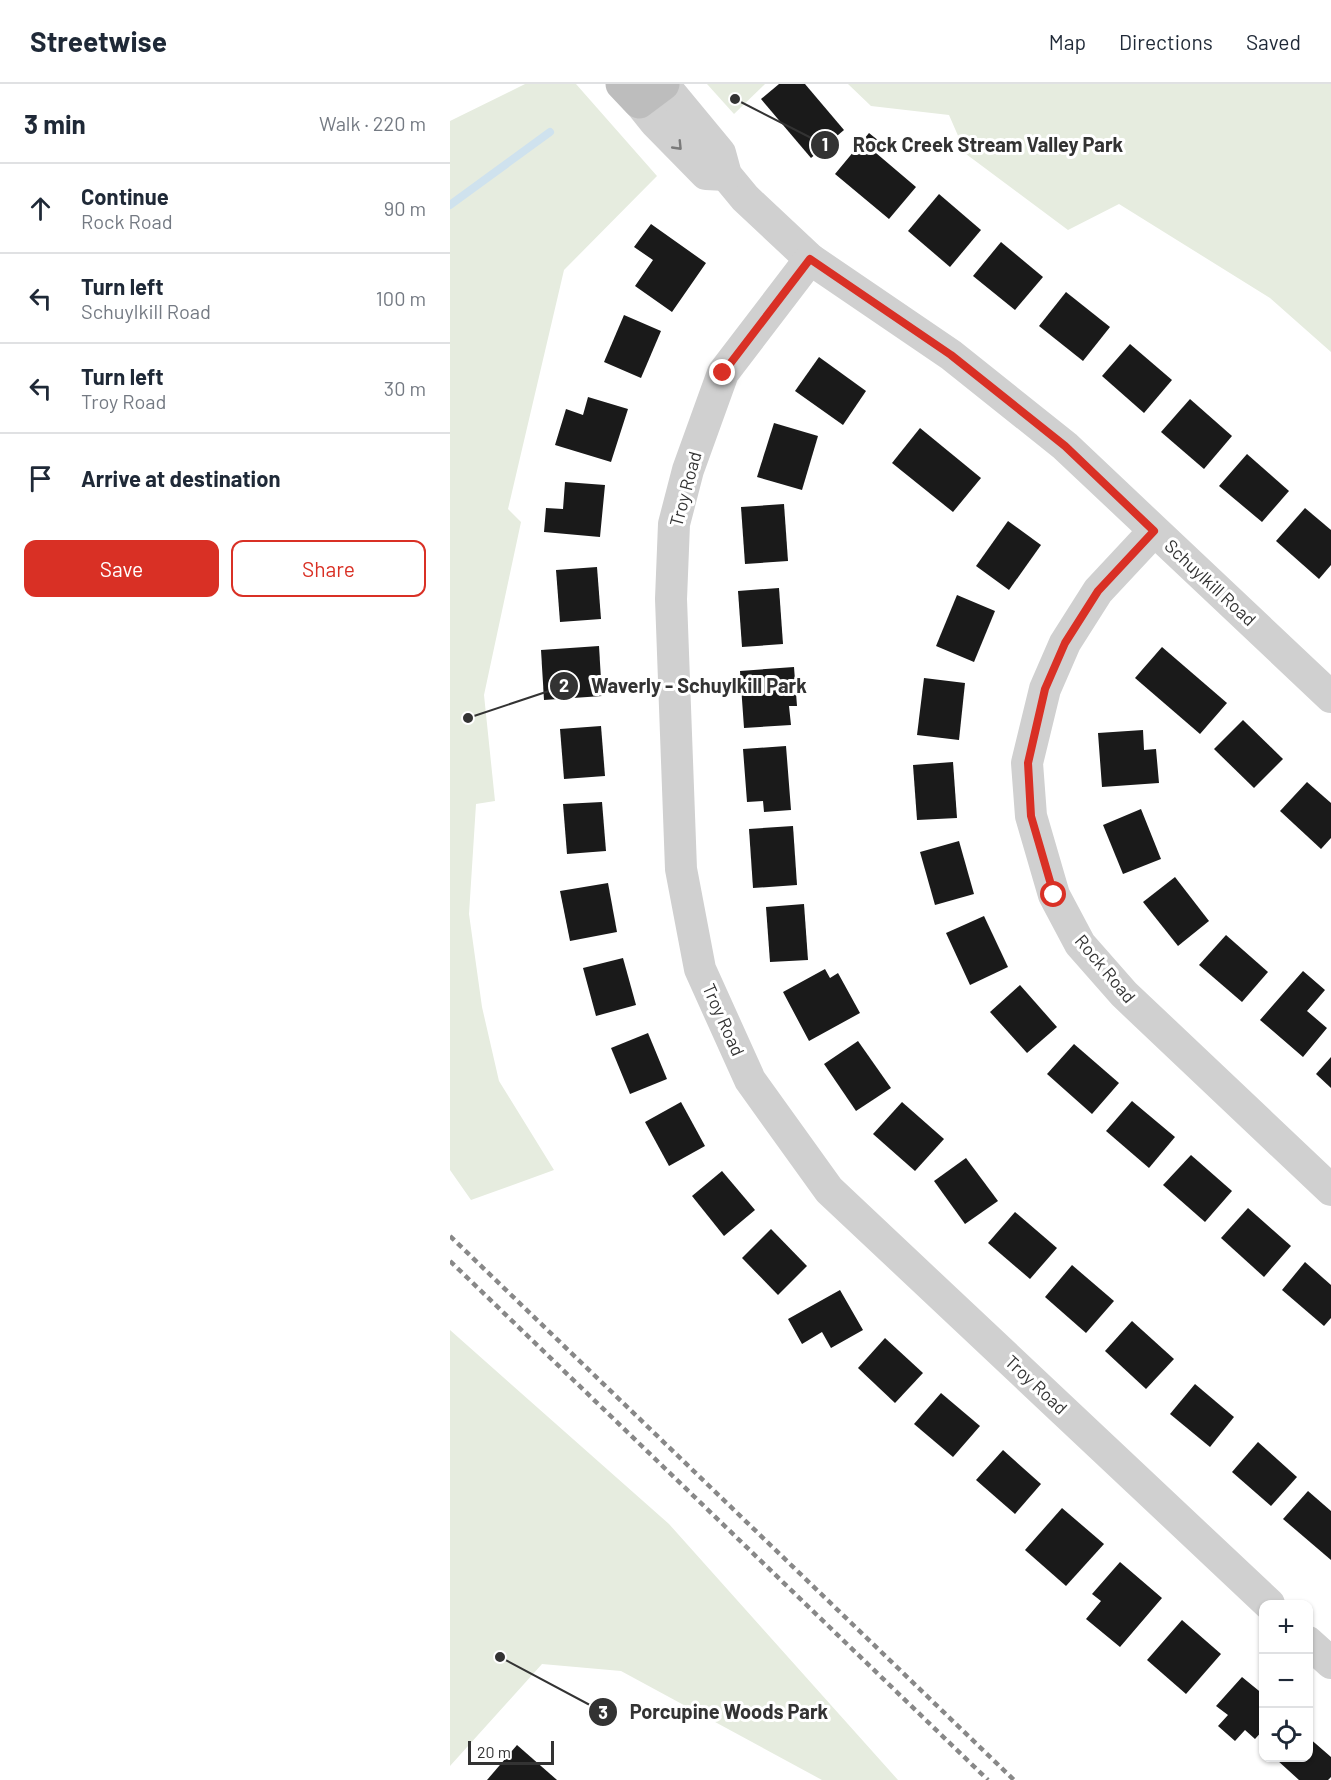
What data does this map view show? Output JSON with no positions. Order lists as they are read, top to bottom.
{
  "streets": {
    "street": ["Troy Road", "Schuylkill Road", "Rock Road"]
  },
  "crossings": [
    ["Troy Road", "Schuylkill Road"],
    ["Schuylkill Road", "Rock Road"]
  ],
  "places": ["Rock Creek Stream Valley Park", "Waverly - Schuylkill Park", "Porcupine Woods Park"],
  "scale_bar": "20 m",
  "page": {
    "header": "Streetwise",
    "nav": ["Map", "Directions", "Saved"],
    "heading": ["3 min", "Walk · 220 m"],
    "list": [
      ["Continue", "Rock Road", "90 m"],
      ["Turn left", "Schuylkill Road", "100 m"],
      ["Turn left", "Troy Road", "30 m"],
      "Arrive at destination"
    ],
    "buttons": ["Save", "Share"],
    "map_buttons": ["+", "−"],
    "scale": "20 m"
  }
}
